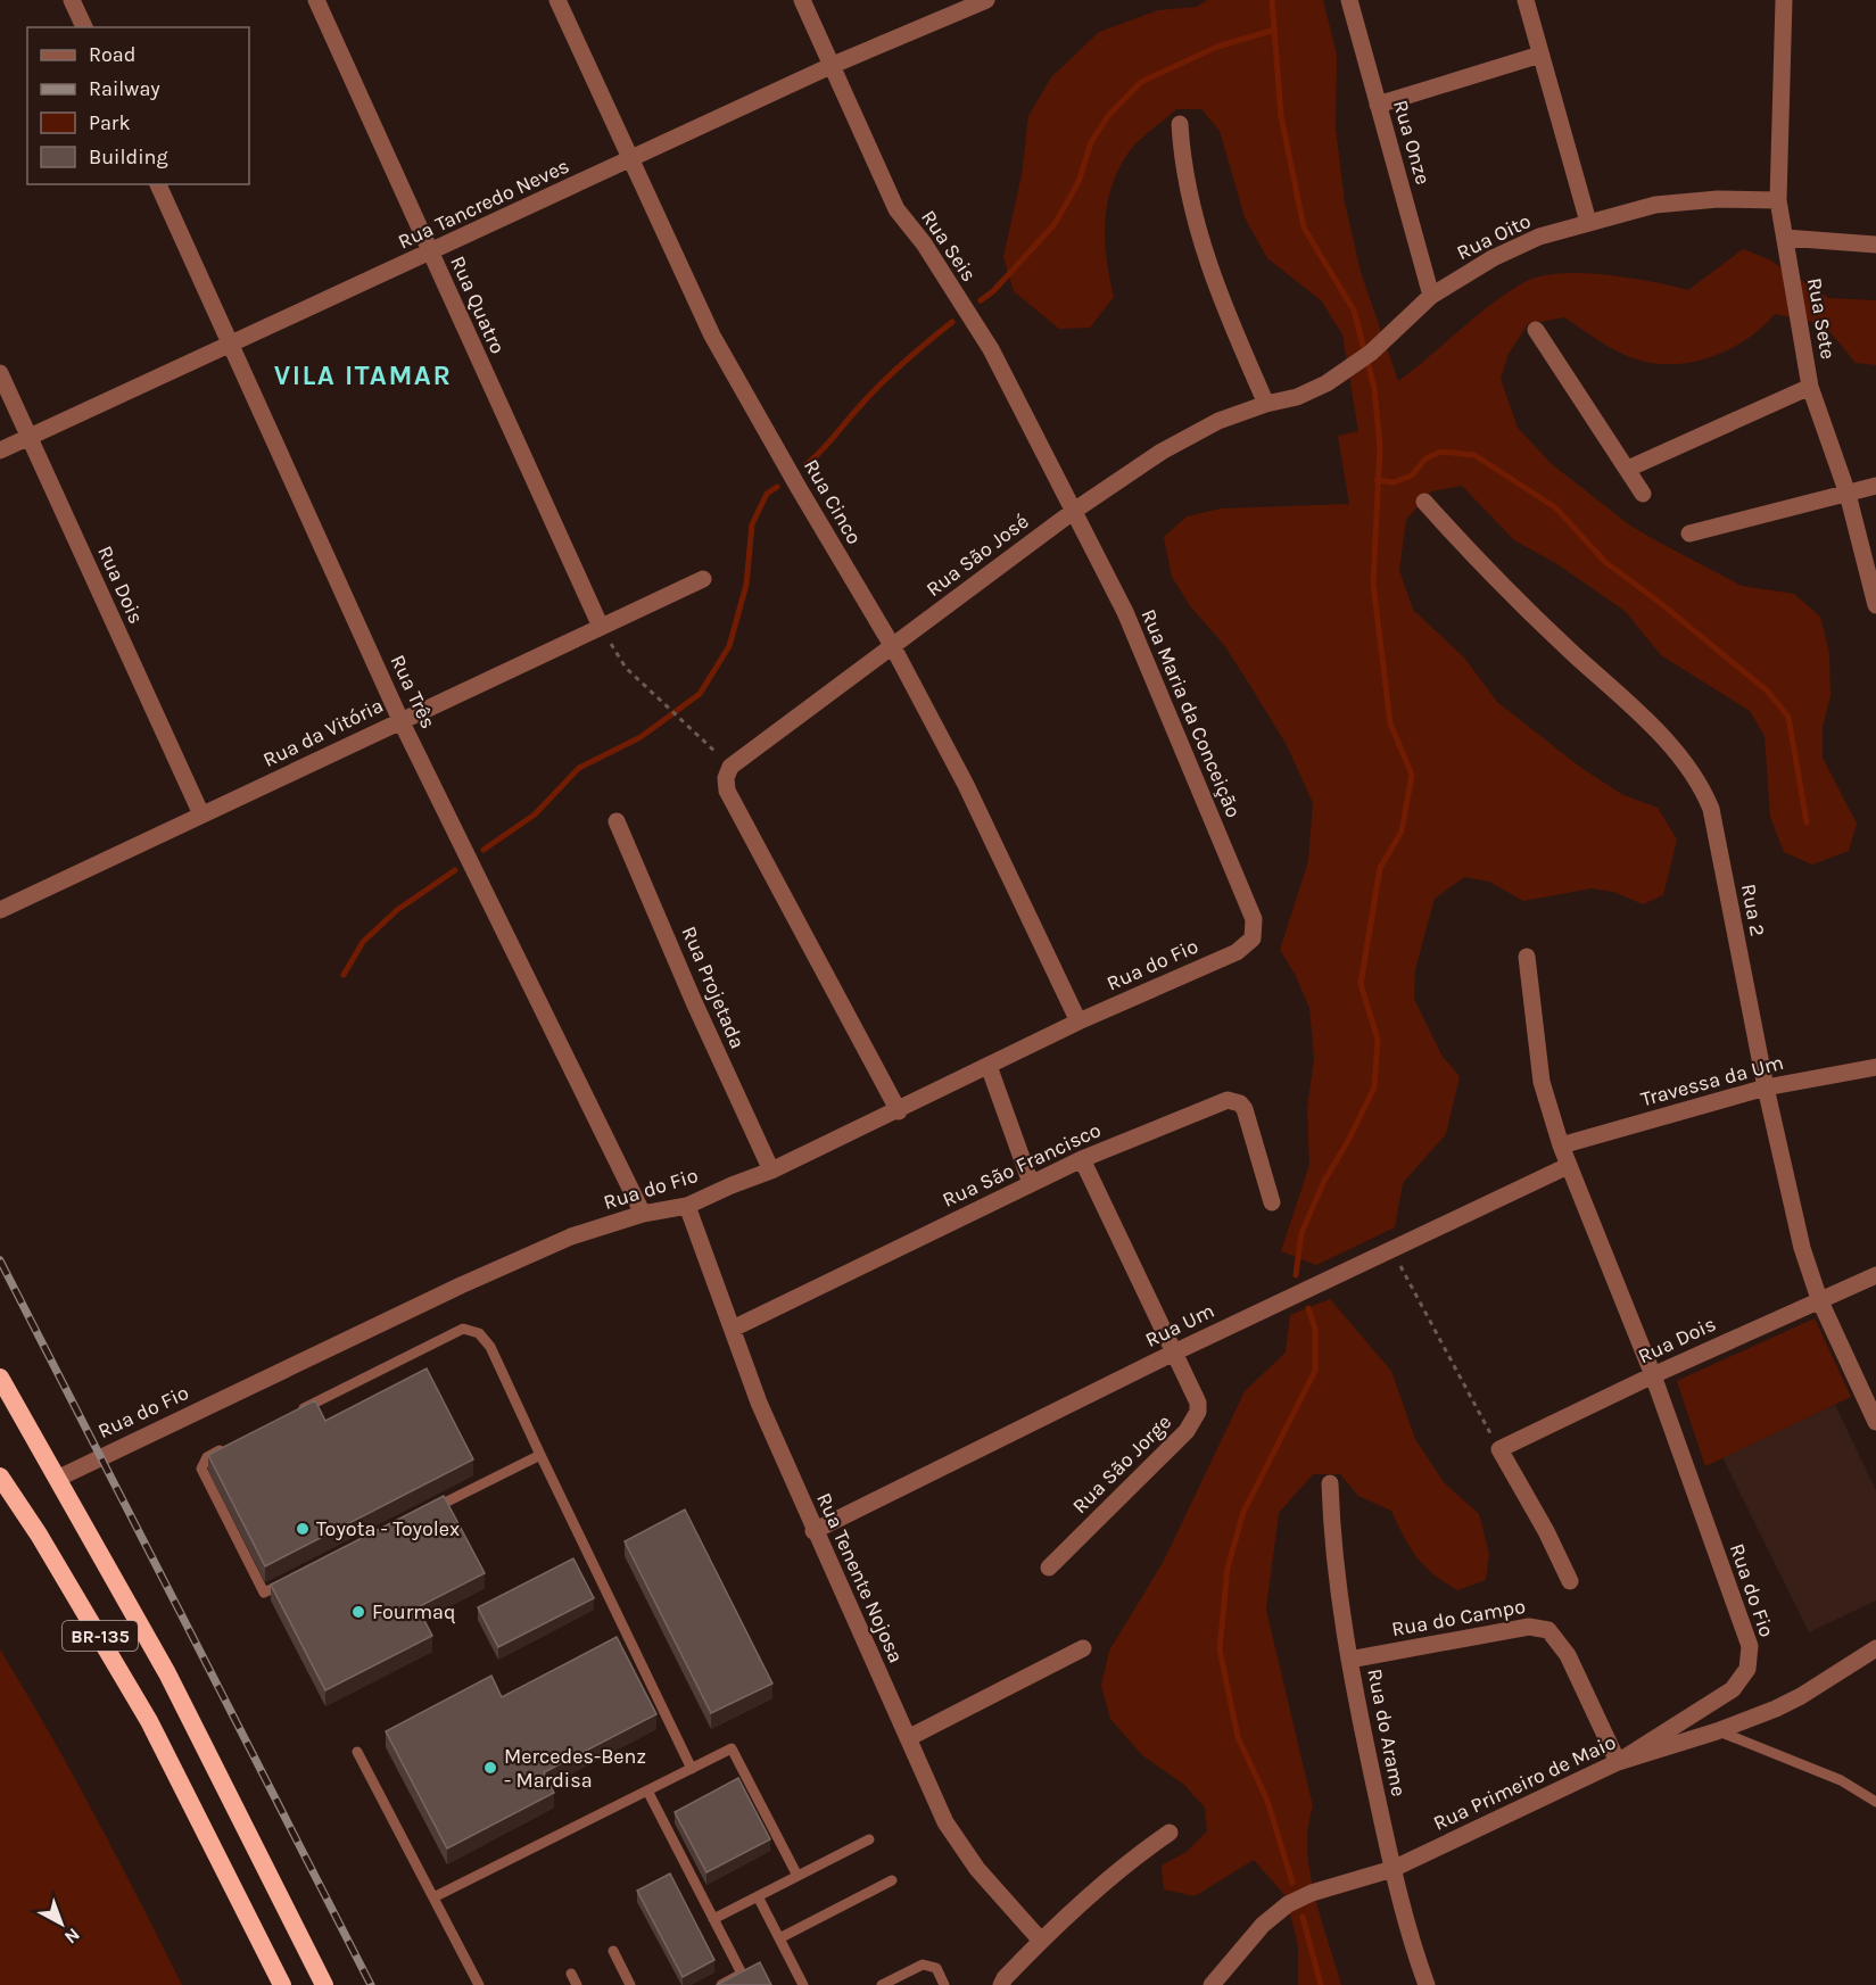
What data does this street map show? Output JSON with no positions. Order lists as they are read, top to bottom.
{
  "streets": {
    "highway": ["BR-135"],
    "street": [
      "Rua Onze",
      "Rua Tancredo Neves",
      "Rua Oito",
      "Rua Seis",
      "Rua Quatro",
      "Rua Sete",
      "Rua Cinco",
      "Rua São José",
      "Rua Dois",
      "Rua Três",
      "Rua Maria da Conceição",
      "Rua da Vitória",
      "Rua 2",
      "Rua do Fio",
      "Rua Projetada",
      "Travessa da Um",
      "Rua São Francisco",
      "Rua Um",
      "Rua São Jorge",
      "Rua Tenente Nojosa",
      "Rua do Campo",
      "Rua do Arame",
      "Rua Primeiro de Maio"
    ]
  },
  "crossings": [
    ["Rua Onze", "Rua Oito"],
    ["Rua Tancredo Neves", "Rua Seis"],
    ["Rua Tancredo Neves", "Rua Quatro"],
    ["Rua Tancredo Neves", "Rua Cinco"],
    ["Rua Tancredo Neves", "Rua Dois"],
    ["Rua Tancredo Neves", "Rua Três"],
    ["Rua Oito", "Rua São José"],
    ["Rua Seis", "Rua São José"],
    ["Rua Seis", "Rua Maria da Conceição"],
    ["Rua Quatro", "Rua da Vitória"],
    ["Rua Cinco", "Rua São José"],
    ["Rua Cinco", "Rua do Fio"],
    ["Rua São José", "Rua Maria da Conceição"],
    ["Rua Dois", "Rua da Vitória"],
    ["Rua Dois", "Rua 2"],
    ["Rua Dois", "Rua do Fio"],
    ["Rua Três", "Rua da Vitória"],
    ["Rua Três", "Rua do Fio"],
    ["Rua Maria da Conceição", "Rua do Fio"],
    ["Rua 2", "Travessa da Um"],
    ["Rua do Fio", "Rua Projetada"],
    ["Rua do Fio", "Rua Tenente Nojosa"],
    ["Rua do Fio", "Rua do Campo"],
    ["Rua do Fio", "BR-135"],
    ["Rua do Fio", "Rua Primeiro de Maio"],
    ["Rua São Francisco", "Rua São Jorge"],
    ["Rua São Francisco", "Rua Tenente Nojosa"],
    ["Rua Um", "Rua São Jorge"],
    ["Rua Um", "Rua Tenente Nojosa"],
    ["Rua do Campo", "Rua do Arame"],
    ["Rua do Campo", "Rua Primeiro de Maio"],
    ["Rua do Arame", "Rua Primeiro de Maio"]
  ],
  "districts": ["VILA ITAMAR"],
  "places": ["Toyota - Toyolex", "Fourmaq", "Mercedes-Benz - Mardisa"],
  "legend": [
    "Road",
    "Railway",
    "Park",
    "Building"
  ],
  "north": "bottom right"
}
